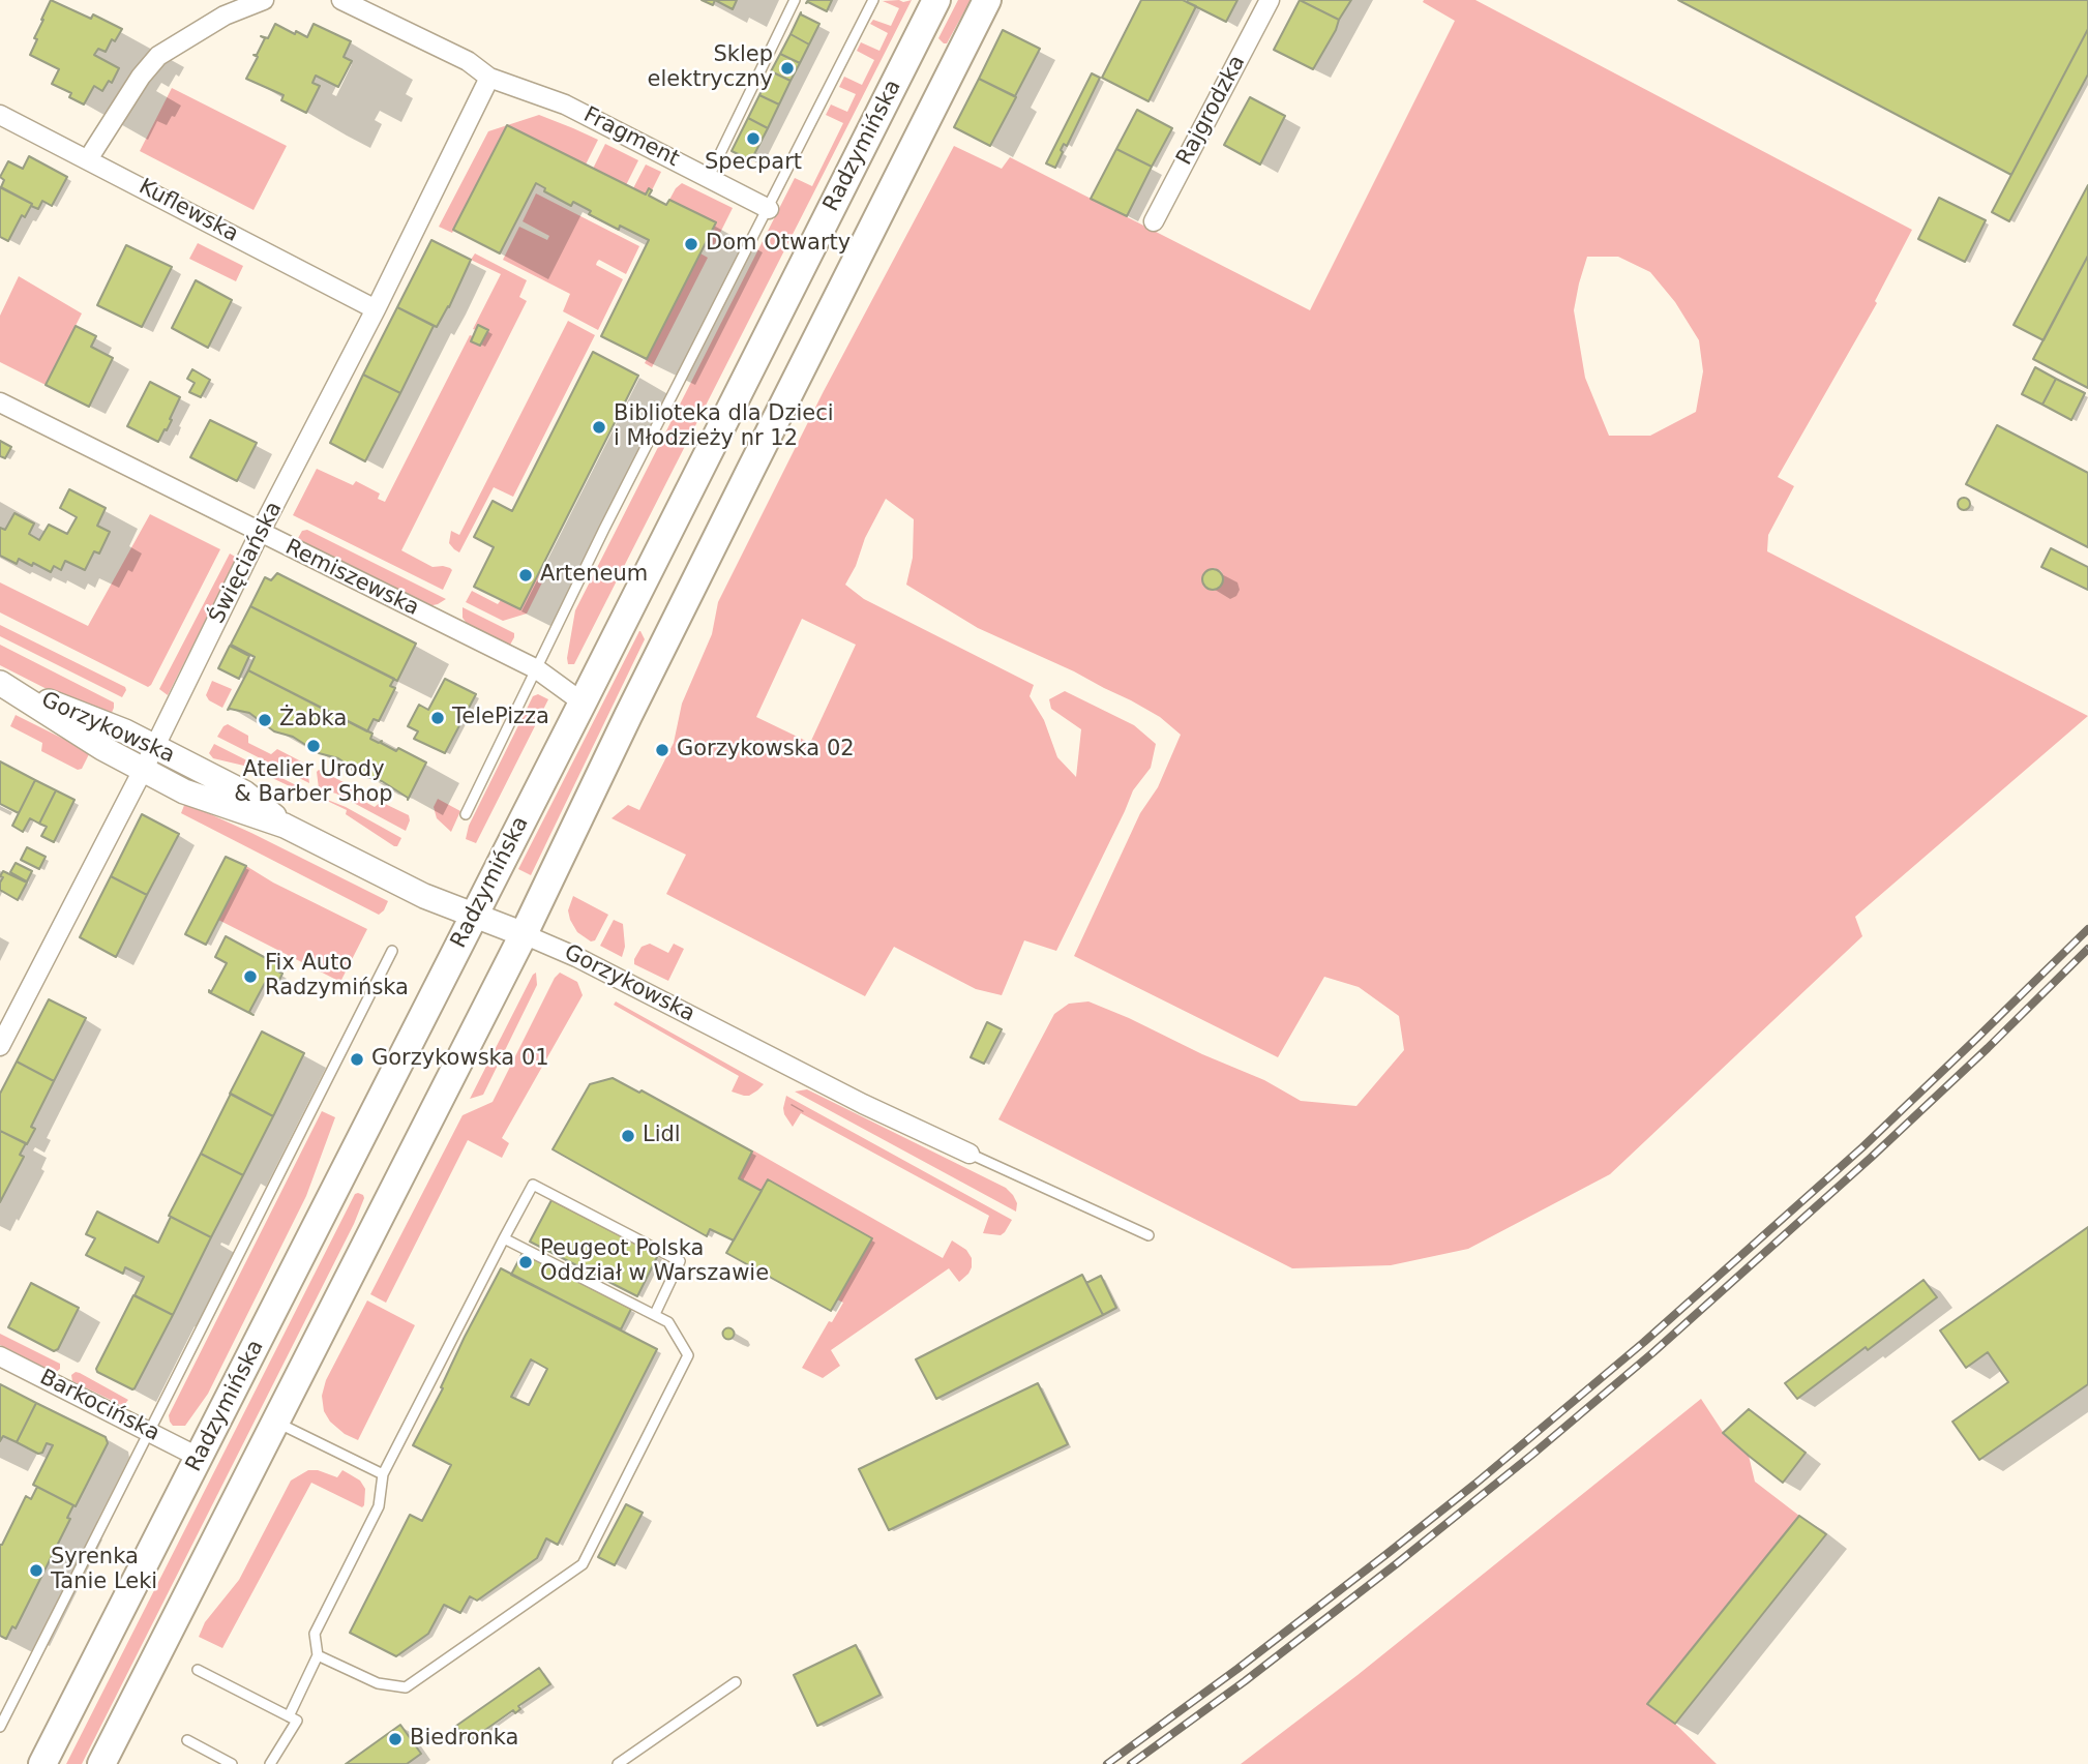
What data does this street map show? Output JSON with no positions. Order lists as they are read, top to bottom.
{
  "streets": {
    "main road": ["Radzymińska"],
    "street": [
      "Rajgrodzka",
      "Fragment",
      "Kuflewska",
      "Święciańska",
      "Remiszewska",
      "Gorzykowska",
      "Barkocińska"
    ]
  },
  "crossings": [
    ["Fragment", "Święciańska"],
    ["Radzymińska", "Remiszewska"],
    ["Radzymińska", "Gorzykowska"],
    ["Radzymińska", "Barkocińska"],
    ["Kuflewska", "Święciańska"],
    ["Święciańska", "Remiszewska"],
    ["Święciańska", "Gorzykowska"]
  ],
  "places": [
    "Sklep elektryczny",
    "Specpart",
    "Dom Otwarty",
    "Biblioteka dla Dzieci i Młodzieży nr 12",
    "Arteneum",
    "TelePizza",
    "Żabka",
    "Atelier Urody & Barber Shop",
    "Gorzykowska 02",
    "Fix Auto Radzymińska",
    "Gorzykowska 01",
    "Lidl",
    "Peugeot Polska Oddział w Warszawie",
    "Syrenka Tanie Leki",
    "Biedronka"
  ]
}
